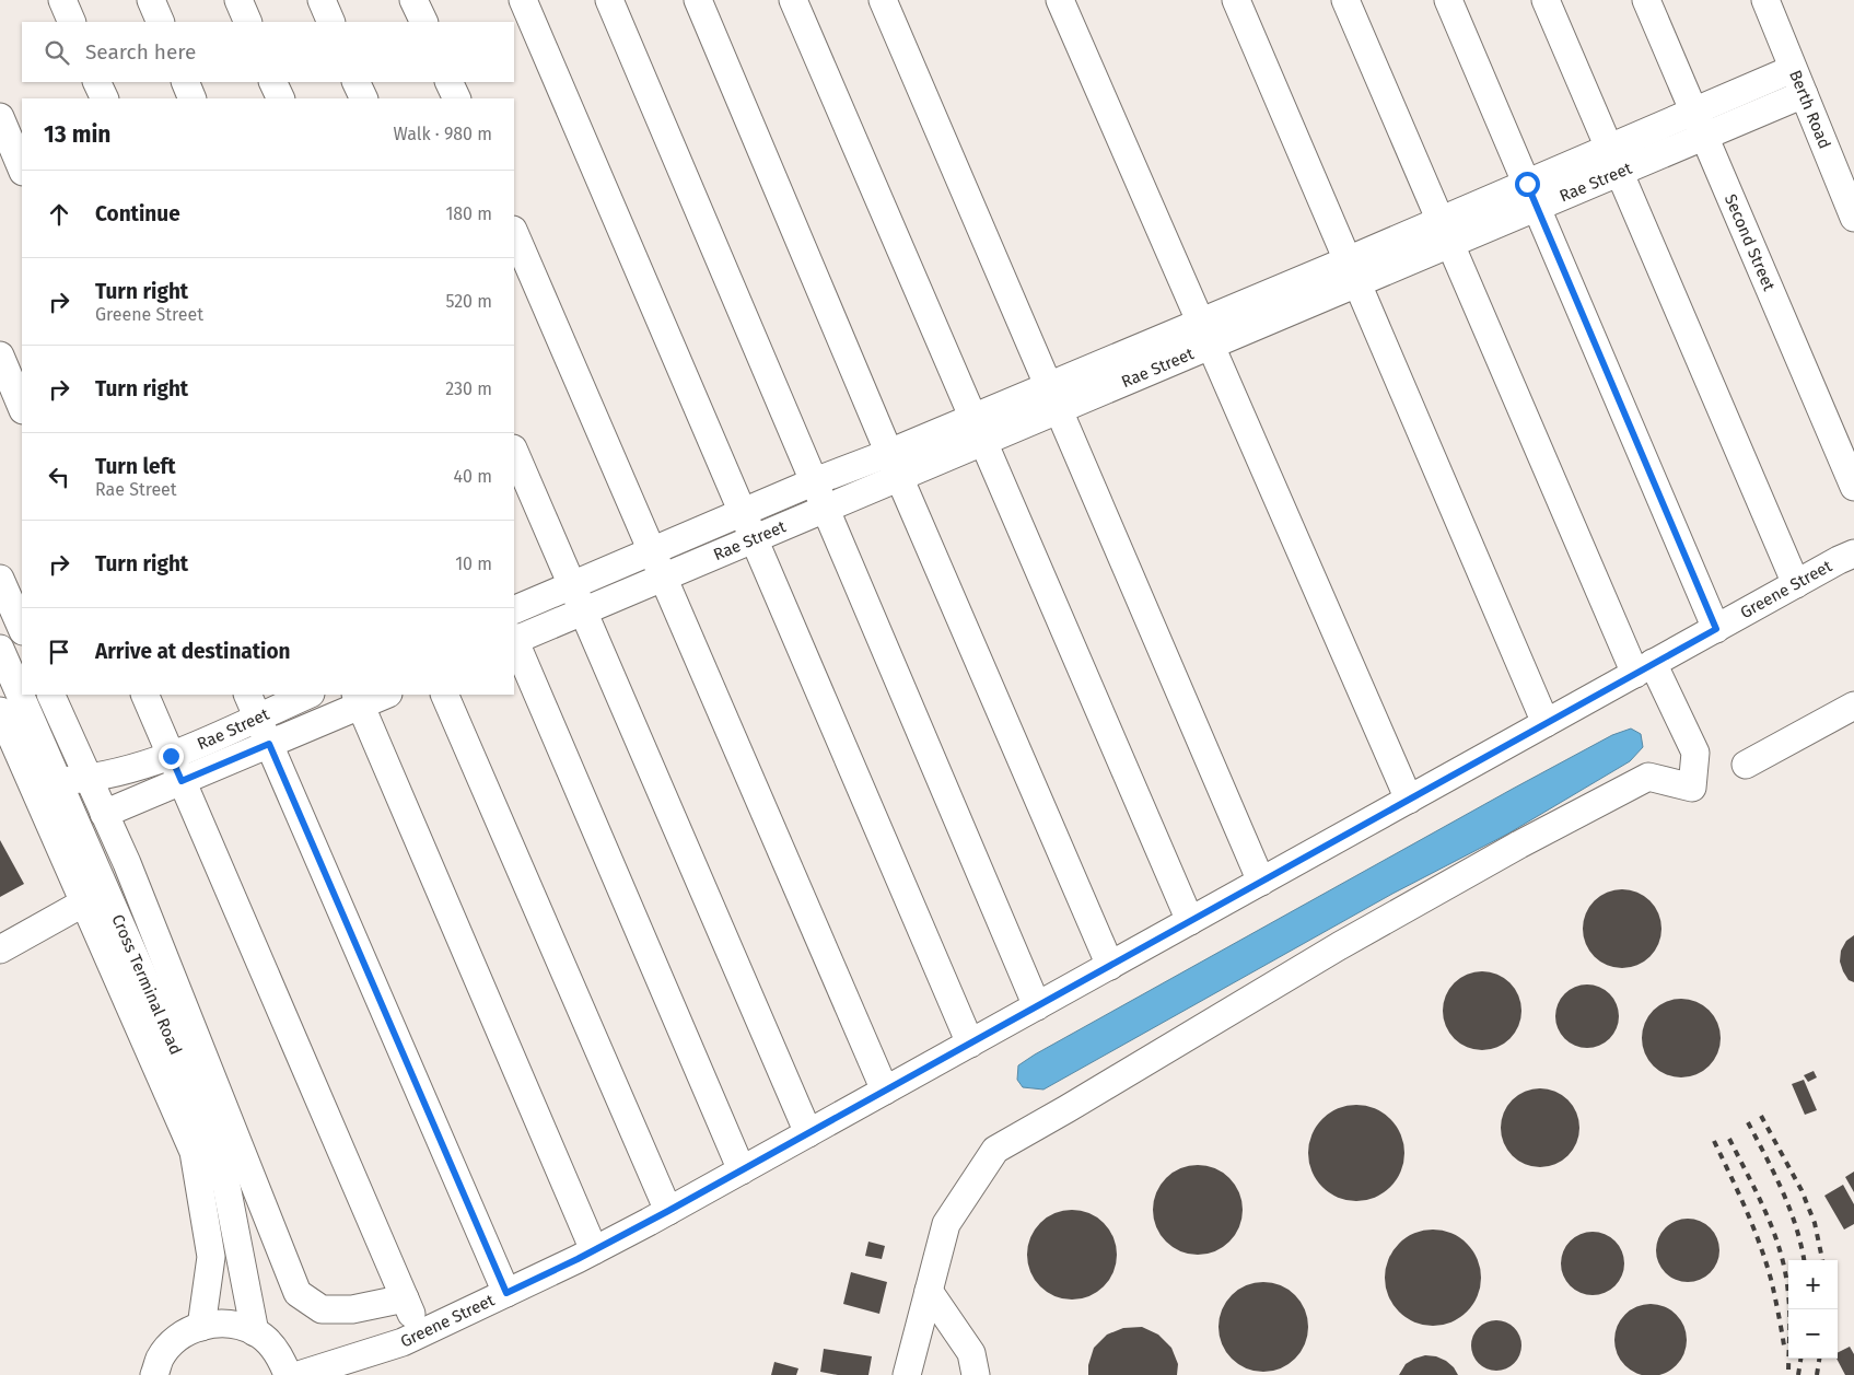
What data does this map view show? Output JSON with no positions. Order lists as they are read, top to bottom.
{
  "streets": {
    "street": [
      "Berth Road",
      "Rae Street",
      "Second Street",
      "Greene Street",
      "Cross Terminal Road"
    ]
  },
  "crossings": [
    ["Berth Road", "Rae Street"],
    ["Rae Street", "Second Street"],
    ["Rae Street", "Cross Terminal Road"]
  ],
  "page": {
    "search": "Search here",
    "heading": ["13 min", "Walk · 980 m"],
    "list": [
      ["Continue", "180 m"],
      ["Turn right", "Greene Street", "520 m"],
      ["Turn right", "230 m"],
      ["Turn left", "Rae Street", "40 m"],
      ["Turn right", "10 m"],
      "Arrive at destination"
    ],
    "map_buttons": ["+", "−"]
  }
}
